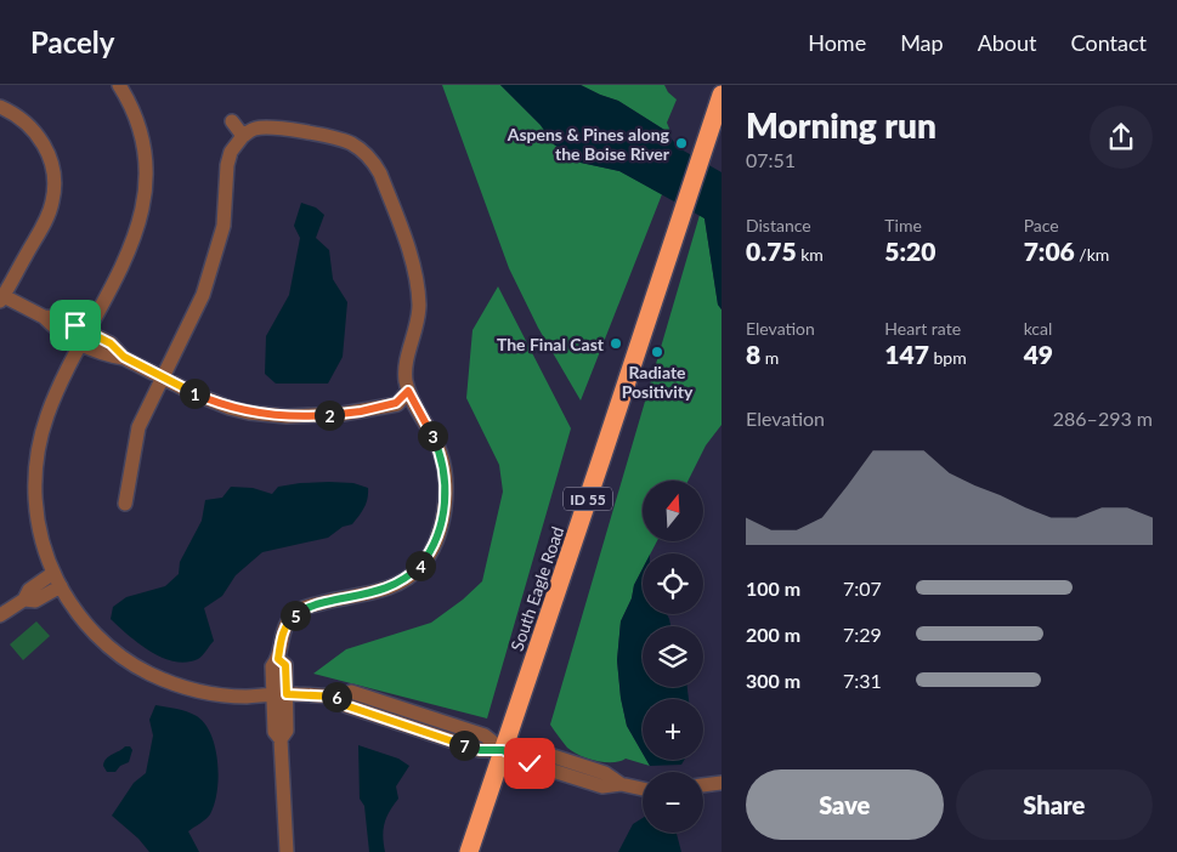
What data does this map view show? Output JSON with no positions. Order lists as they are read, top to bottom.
{
  "streets": {
    "highway": ["ID 55", "South Eagle Road"]
  },
  "places": ["Aspens & Pines along the Boise River", "The Final Cast", "Radiate Positivity"],
  "north": "top",
  "page": {
    "header": "Pacely",
    "nav": [
      "Home",
      "Map",
      "About",
      "Contact"
    ],
    "heading": ["Morning run", "07:51"],
    "stats": [
      ["Distance", "0.75 km"],
      ["Time", "5:20"],
      ["Pace", "7:06 /km"],
      ["Elevation", "8 m"],
      ["Heart rate", "147 bpm"],
      ["kcal", "49"]
    ],
    "pins": [
      "1",
      "2",
      "3",
      "4",
      "5",
      "6",
      "7"
    ],
    "chart": ["Elevation", "286–293 m"],
    "map_buttons": ["+", "−"],
    "list": [
      {
        "name": "100 m",
        "note": "7:07"
      },
      {
        "name": "200 m",
        "note": "7:29"
      },
      {
        "name": "300 m",
        "note": "7:31"
      }
    ],
    "buttons": ["Save", "Share"]
  }
}
